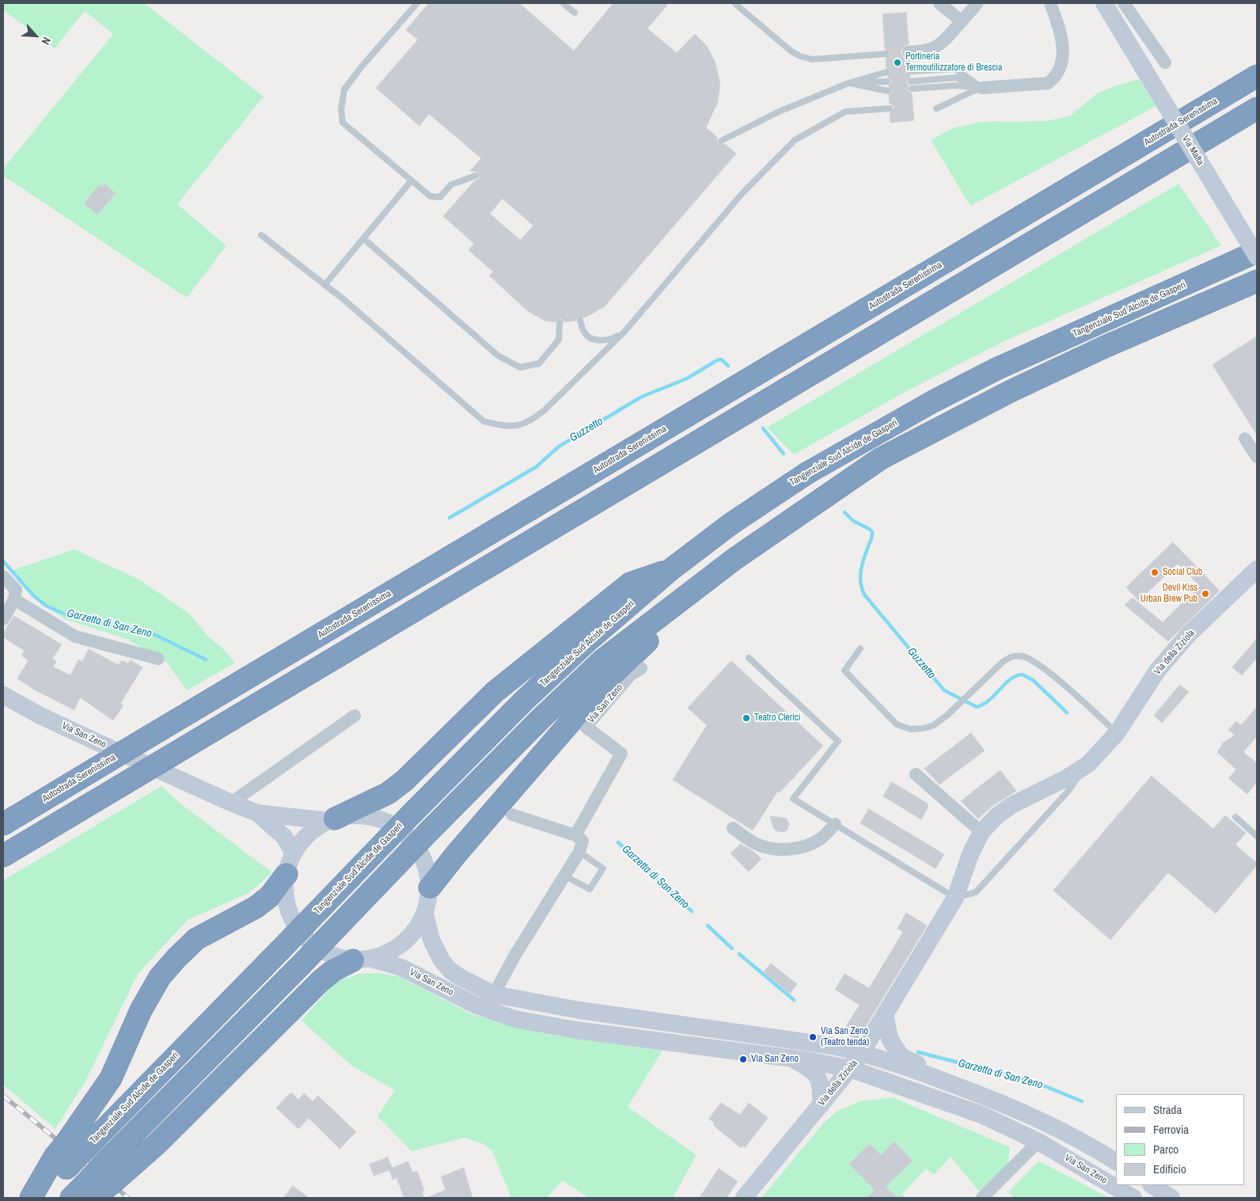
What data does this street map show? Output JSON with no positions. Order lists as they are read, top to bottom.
{
  "streets": {
    "highway": ["Autostrada Serenissima", "Tangenziale Sud Alcide de Gasperi"],
    "street": ["Via Malta", "Via della Ziziola", "Via San Zeno"]
  },
  "crossings": [
    ["Via della Ziziola", "Via San Zeno"]
  ],
  "water": ["Guzzetto", "Garzetta di San Zeno"],
  "places": [
    "Portineria Termoutilizzatore di Brescia",
    "Social Club",
    "Devil Kiss Urban Brew Pub",
    "Teatro Clerici",
    "Via San Zeno (Teatro tenda)",
    "Via San Zeno"
  ],
  "legend": [
    "Strada",
    "Ferrovia",
    "Parco",
    "Edificio"
  ],
  "north": "bottom right"
}
